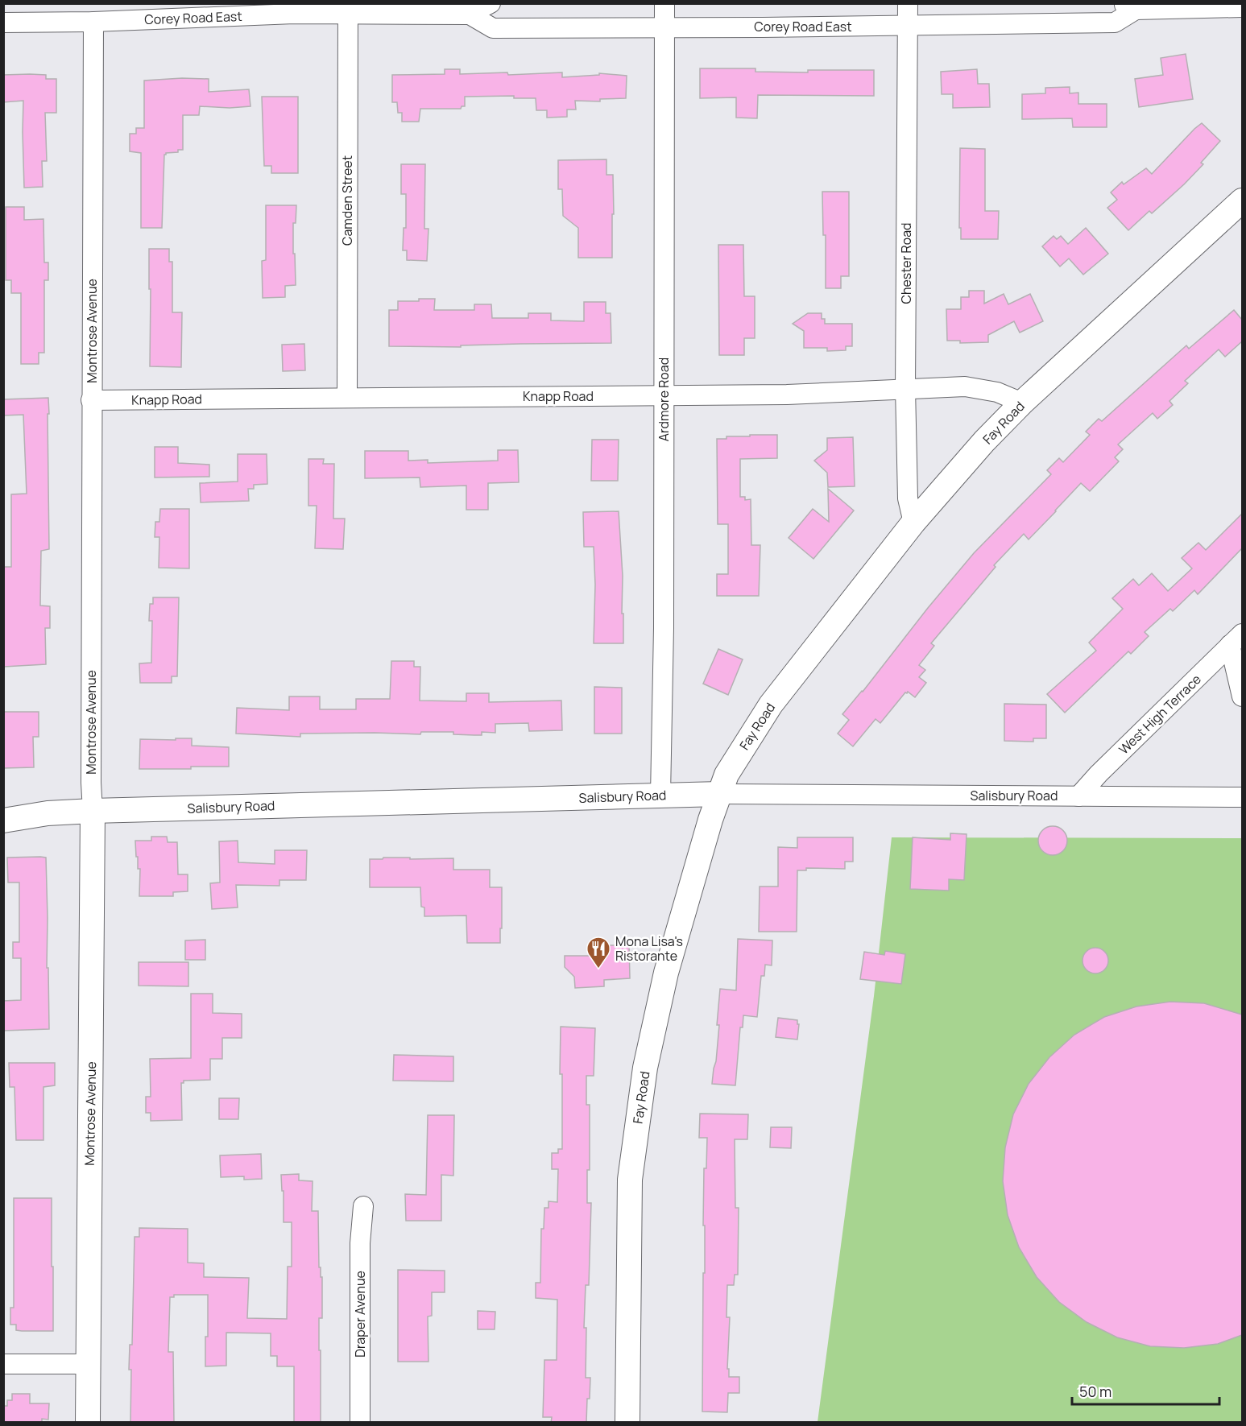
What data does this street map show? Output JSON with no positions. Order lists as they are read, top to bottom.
{
  "streets": {
    "street": [
      "Corey Road East",
      "Camden Street",
      "Chester Road",
      "Montrose Avenue",
      "Knapp Road",
      "Ardmore Road",
      "Fay Road",
      "West High Terrace",
      "Salisbury Road",
      "Draper Avenue"
    ]
  },
  "crossings": [
    ["Corey Road East", "Camden Street"],
    ["Corey Road East", "Chester Road"],
    ["Corey Road East", "Montrose Avenue"],
    ["Corey Road East", "Ardmore Road"],
    ["Camden Street", "Knapp Road"],
    ["Chester Road", "Knapp Road"],
    ["Chester Road", "Fay Road"],
    ["Montrose Avenue", "Knapp Road"],
    ["Montrose Avenue", "Salisbury Road"],
    ["Knapp Road", "Ardmore Road"],
    ["Knapp Road", "Fay Road"],
    ["Ardmore Road", "Salisbury Road"],
    ["Fay Road", "Salisbury Road"],
    ["West High Terrace", "Salisbury Road"]
  ],
  "places": {
    "restaurant": ["Mona Lisa's Ristorante"]
  },
  "scale_bar": "50 m"
}
